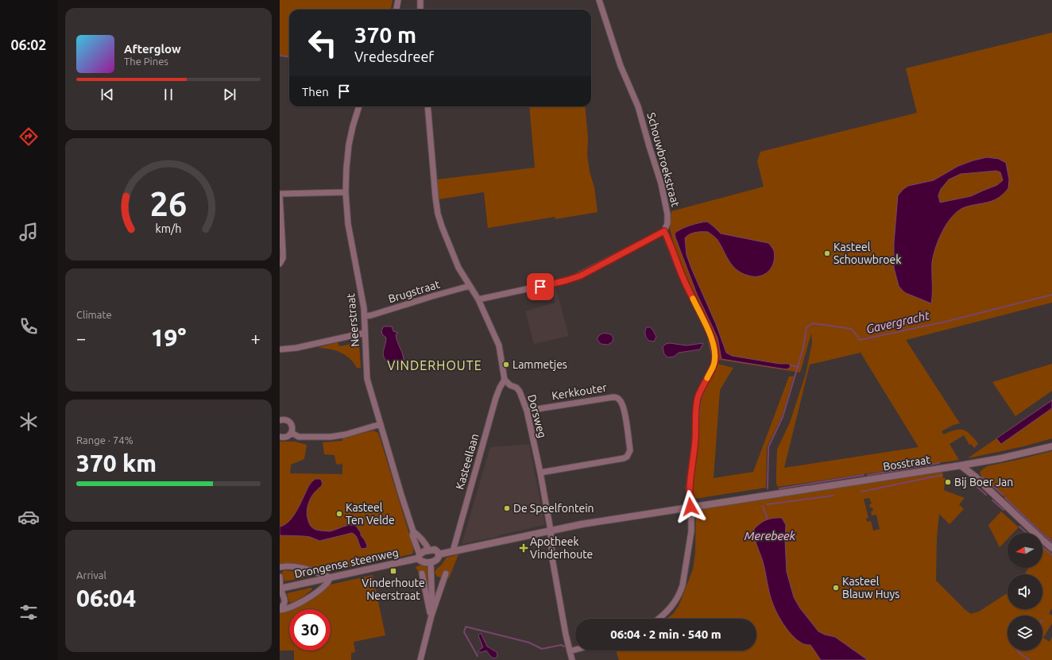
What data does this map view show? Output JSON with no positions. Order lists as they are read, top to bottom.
{
  "streets": {
    "street": [
      "Schouwbroekstraat",
      "Brugstraat",
      "Neerstraat",
      "Kerkkouter",
      "Dorsweg",
      "Kasteellaan",
      "Bosstraat",
      "Drongense steenweg"
    ]
  },
  "crossings": [
    ["Brugstraat", "Neerstraat"],
    ["Neerstraat", "Drongense steenweg"],
    ["Kerkkouter", "Dorsweg"],
    ["Dorsweg", "Kasteellaan"]
  ],
  "districts": ["VINDERHOUTE"],
  "water": ["Gavergracht", "Merebeek"],
  "places": {
    "other": [
      "Kasteel Schouwbroek",
      "Lammetjes",
      "Bij Boer Jan",
      "De Speelfontein",
      "Kasteel Ten Velde",
      "Kasteel Blauw Huys"
    ],
    "health": ["Apotheek Vinderhoute"],
    "transit": ["Vinderhoute Neerstraat"]
  },
  "north": "left",
  "page": {
    "tabs": "06:02",
    "turn": ["370 m", "Vredesdreef"],
    "song": ["Afterglow", "The Pines"],
    "then": "Then",
    "tile": [
      "Climate",
      ["Range · 74%", "370 km"],
      ["Arrival", "06:04"]
    ],
    "heat": ["−", "19°", "+"],
    "limit": "30",
    "trip": "06:04 · 2 min · 540 m",
    "gauge": ["26", "km/h"]
  }
}
